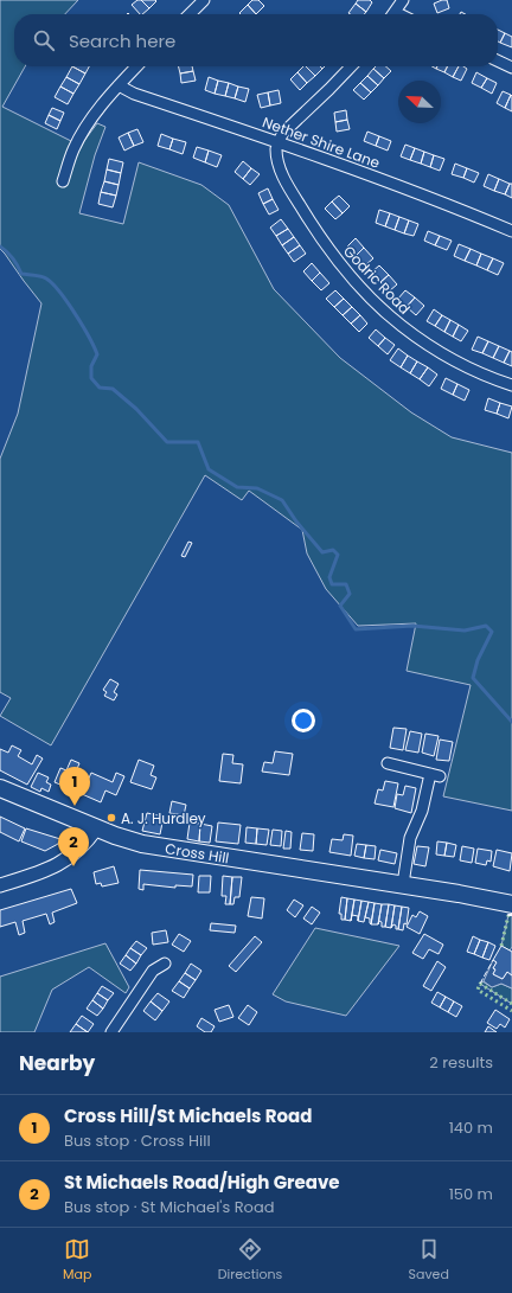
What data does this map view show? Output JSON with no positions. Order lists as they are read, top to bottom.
{
  "streets": {
    "main road": ["Cross Hill"],
    "street": ["Nether Shire Lane", "Godric Road"]
  },
  "crossings": [
    ["Nether Shire Lane", "Godric Road"]
  ],
  "places": ["A. J. Hurdley"],
  "north": "top left",
  "page": {
    "search": "Search here",
    "pins": ["1", "2"],
    "heading": ["Nearby", "2 results"],
    "list": [
      {
        "mark": "1",
        "name": "Cross Hill/St Michaels Road",
        "note": "Bus stop · Cross Hill",
        "value": "140 m"
      },
      {
        "mark": "2",
        "name": "St Michaels Road/High Greave",
        "note": "Bus stop · St Michael's Road",
        "value": "150 m"
      }
    ],
    "nav": ["Map", "Directions", "Saved"]
  }
}
